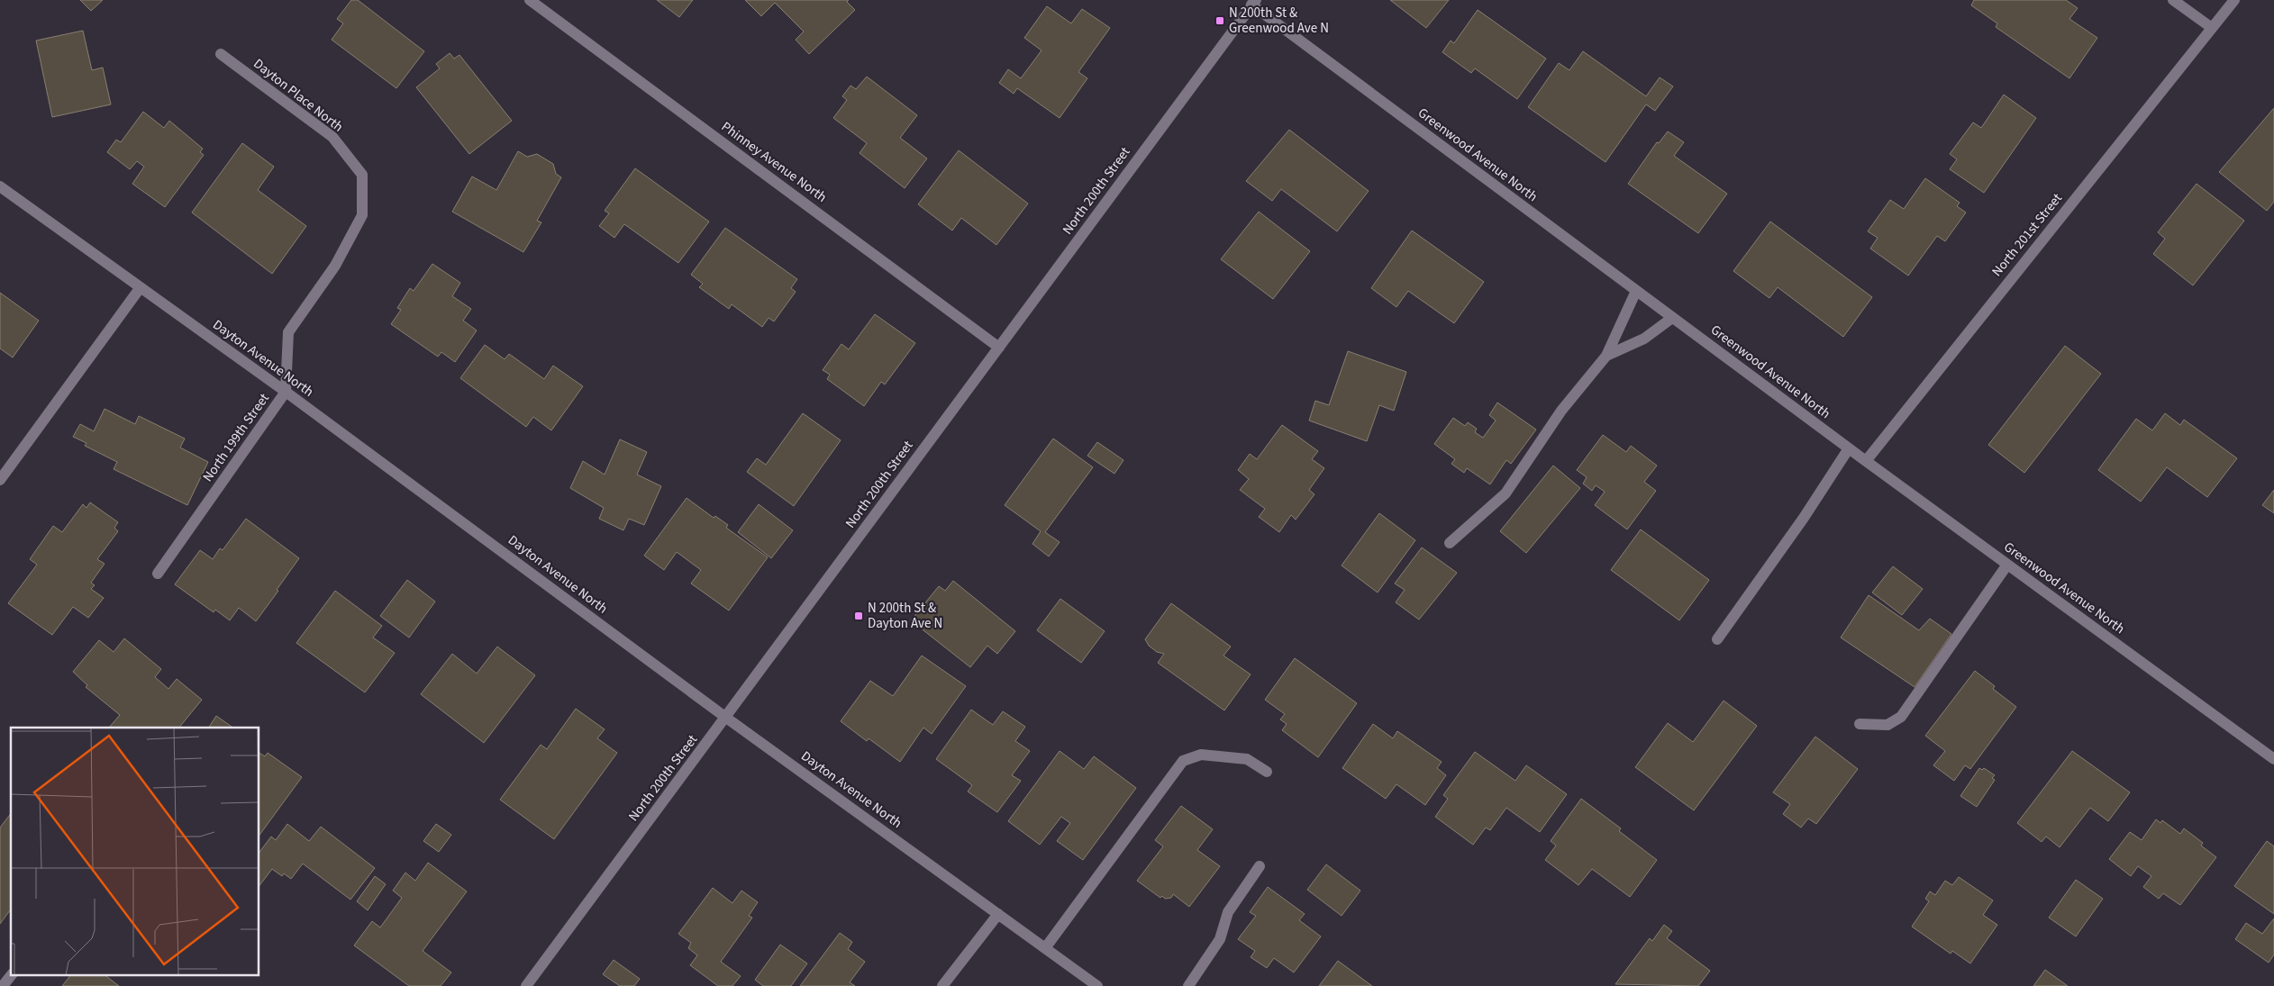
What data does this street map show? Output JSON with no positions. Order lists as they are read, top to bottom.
{
  "streets": {
    "street": [
      "Dayton Place North",
      "Greenwood Avenue North",
      "Phinney Avenue North",
      "North 200th Street",
      "North 201st Street",
      "Dayton Avenue North",
      "North 199th Street"
    ]
  },
  "crossings": [
    ["Dayton Place North", "North 199th Street"],
    ["Greenwood Avenue North", "North 200th Street"],
    ["Greenwood Avenue North", "North 201st Street"],
    ["Phinney Avenue North", "North 200th Street"],
    ["North 200th Street", "Dayton Avenue North"],
    ["Dayton Avenue North", "North 199th Street"]
  ],
  "places": {
    "transit": ["N 200th St & Greenwood Ave N", "N 200th St & Dayton Ave N"]
  }
}
